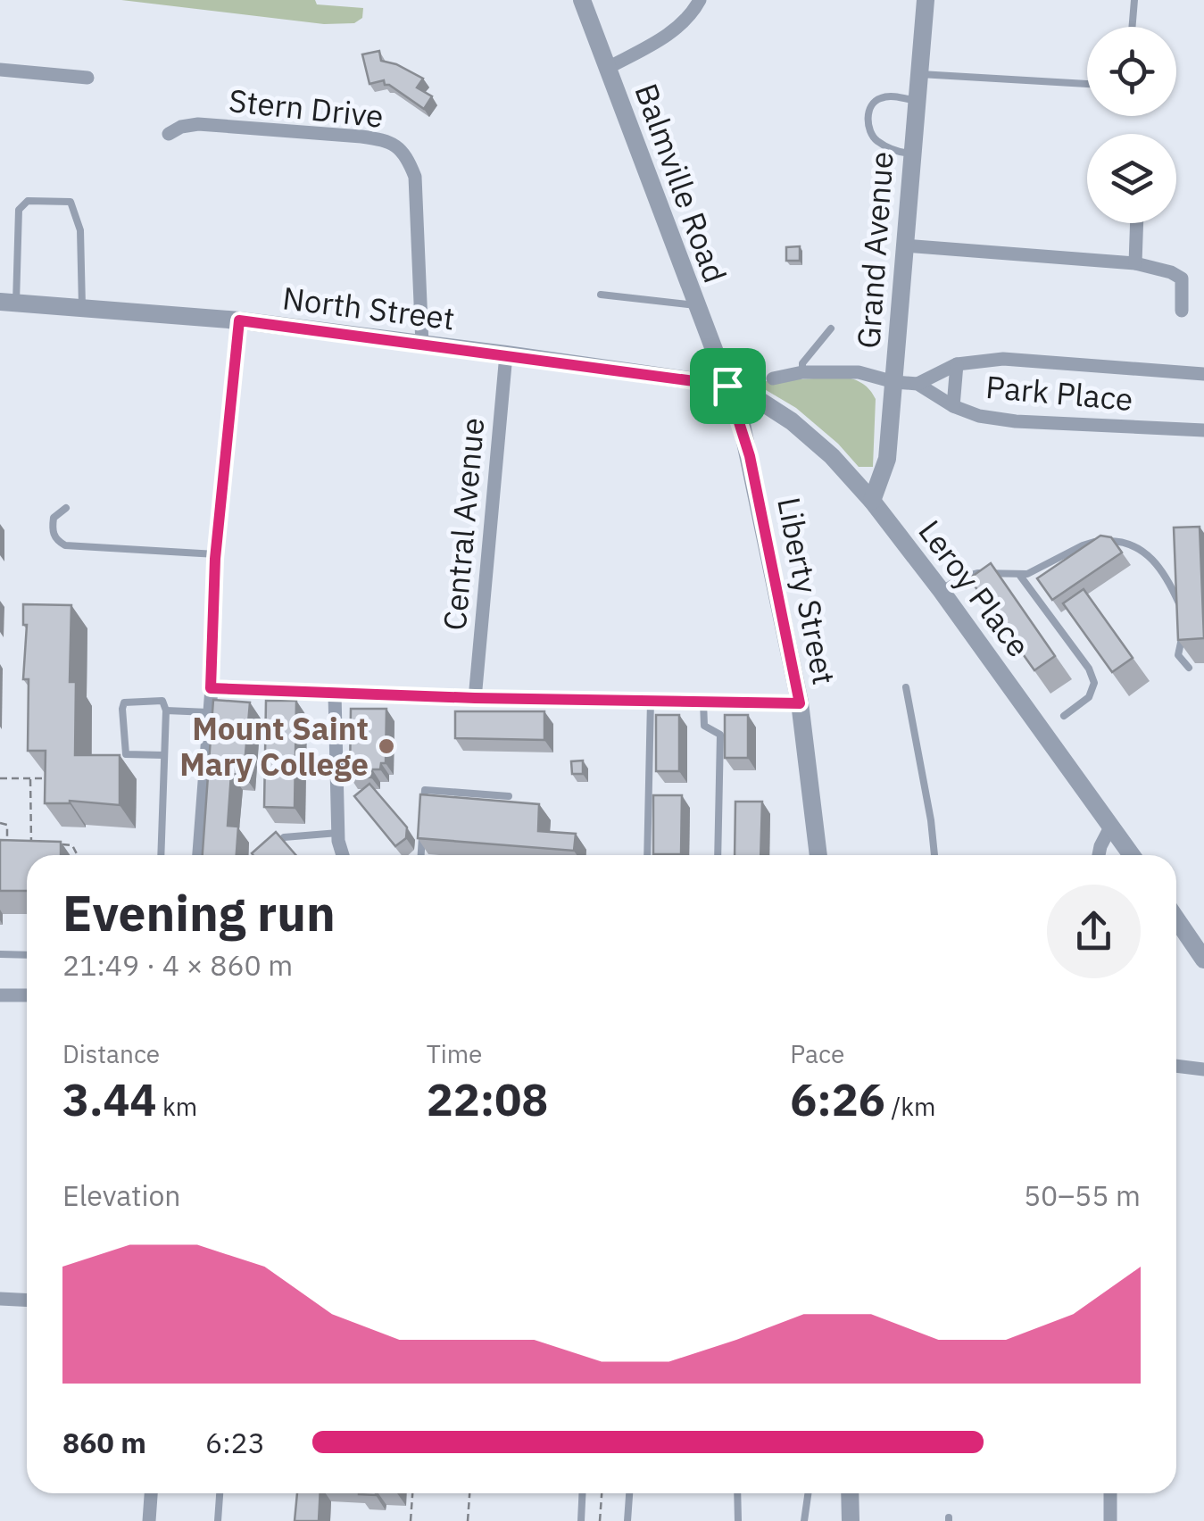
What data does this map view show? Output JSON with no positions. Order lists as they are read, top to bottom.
{
  "streets": {
    "street": [
      "Stern Drive",
      "Balmville Road",
      "Grand Avenue",
      "North Street",
      "Park Place",
      "Central Avenue",
      "Leroy Place",
      "Liberty Street"
    ]
  },
  "crossings": [
    ["Stern Drive", "North Street"],
    ["Balmville Road", "North Street"],
    ["Balmville Road", "Leroy Place"],
    ["Balmville Road", "Liberty Street"],
    ["Grand Avenue", "Park Place"],
    ["Grand Avenue", "Leroy Place"],
    ["North Street", "Central Avenue"],
    ["North Street", "Leroy Place"],
    ["North Street", "Liberty Street"],
    ["Leroy Place", "Liberty Street"]
  ],
  "places": ["Mount Saint Mary College"],
  "page": {
    "heading": ["Evening run", "21:49 · 4 × 860 m"],
    "stats": [
      ["Distance", "3.44 km"],
      ["Time", "22:08"],
      ["Pace", "6:26 /km"]
    ],
    "chart": ["Elevation", "50–55 m"],
    "list": [
      {
        "name": "860 m",
        "note": "6:23"
      }
    ]
  }
}
